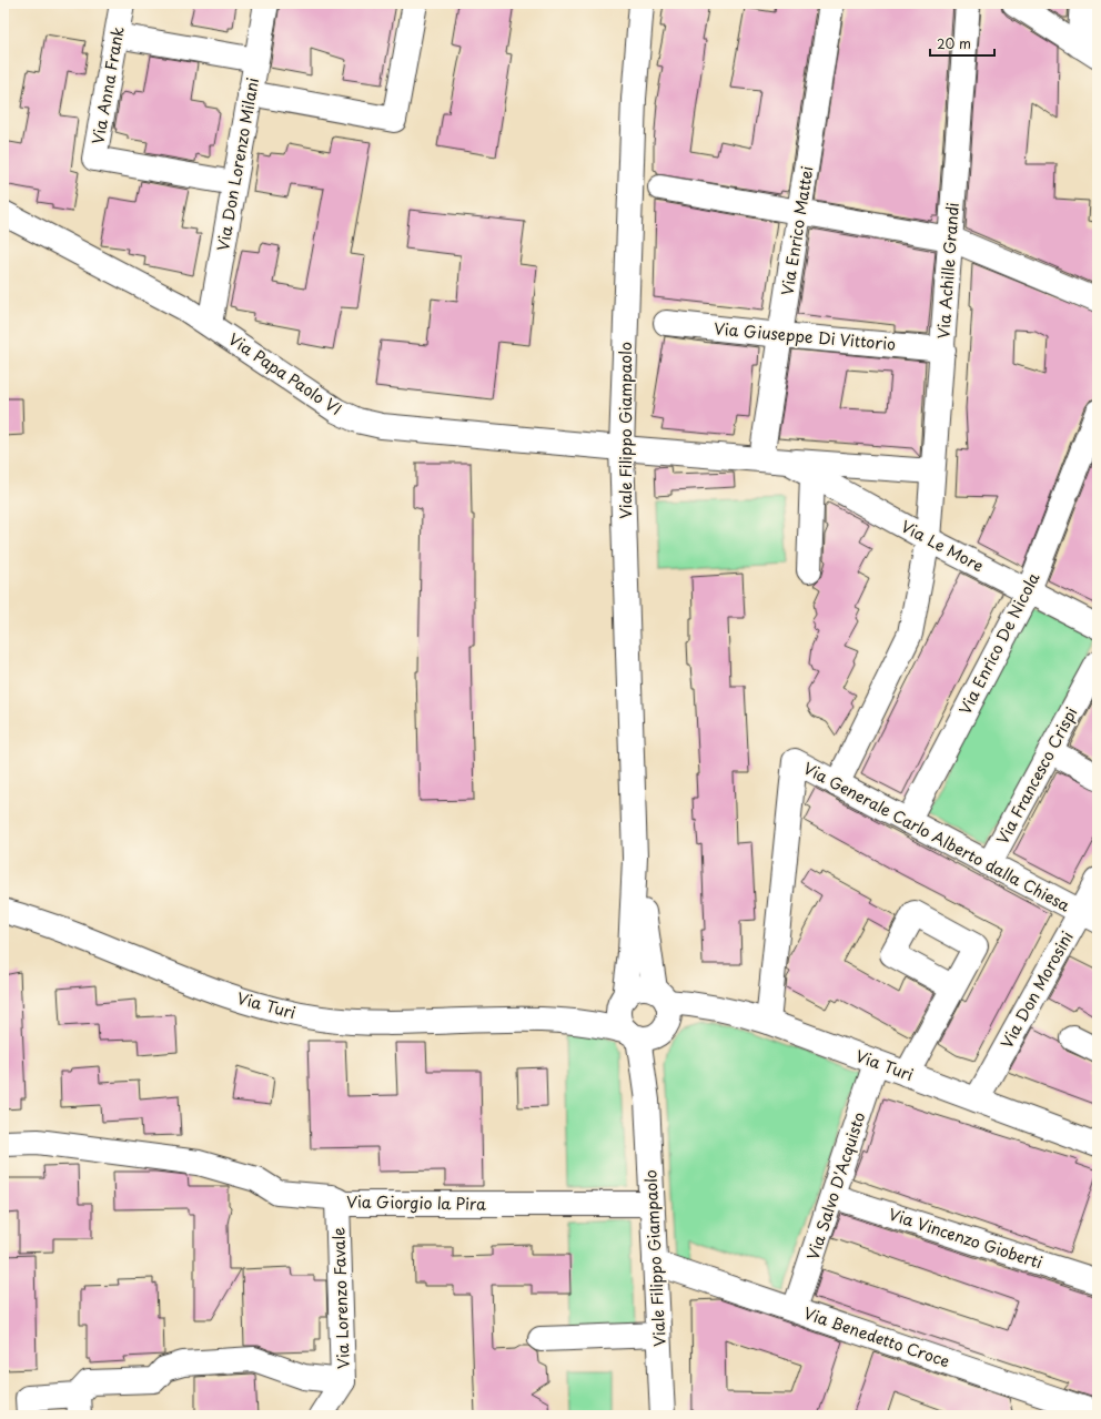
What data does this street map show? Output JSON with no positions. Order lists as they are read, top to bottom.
{
  "streets": {
    "street": [
      "Via Anna Frank",
      "Via Don Lorenzo Milani",
      "Via Enrico Mattei",
      "Via Achille Grandi",
      "Via Giuseppe Di Vittorio",
      "Via Papa Paolo VI",
      "Viale Filippo Giampaolo",
      "Via Le More",
      "Via Enrico De Nicola",
      "Via Francesco Crispi",
      "Via Generale Carlo Alberto dalla Chiesa",
      "Via Don Morosini",
      "Via Turi",
      "Via Salvo D'Acquisto",
      "Via Giorgio la Pira",
      "Via Vincenzo Gioberti",
      "Via Lorenzo Favale",
      "Via Benedetto Croce"
    ]
  },
  "crossings": [
    ["Via Anna Frank", "Via Don Lorenzo Milani"],
    ["Via Don Lorenzo Milani", "Via Papa Paolo VI"],
    ["Via Enrico Mattei", "Via Giuseppe Di Vittorio"],
    ["Via Enrico Mattei", "Via Le More"],
    ["Via Achille Grandi", "Via Giuseppe Di Vittorio"],
    ["Via Achille Grandi", "Via Le More"],
    ["Via Achille Grandi", "Via Generale Carlo Alberto dalla Chiesa"],
    ["Via Papa Paolo VI", "Viale Filippo Giampaolo"],
    ["Via Papa Paolo VI", "Via Le More"],
    ["Viale Filippo Giampaolo", "Via Le More"],
    ["Viale Filippo Giampaolo", "Via Turi"],
    ["Viale Filippo Giampaolo", "Via Giorgio la Pira"],
    ["Viale Filippo Giampaolo", "Via Benedetto Croce"],
    ["Via Le More", "Via Enrico De Nicola"],
    ["Via Enrico De Nicola", "Via Generale Carlo Alberto dalla Chiesa"],
    ["Via Francesco Crispi", "Via Generale Carlo Alberto dalla Chiesa"],
    ["Via Generale Carlo Alberto dalla Chiesa", "Via Don Morosini"],
    ["Via Generale Carlo Alberto dalla Chiesa", "Via Turi"],
    ["Via Don Morosini", "Via Turi"],
    ["Via Turi", "Via Salvo D'Acquisto"],
    ["Via Salvo D'Acquisto", "Via Vincenzo Gioberti"],
    ["Via Salvo D'Acquisto", "Via Benedetto Croce"],
    ["Via Giorgio la Pira", "Via Lorenzo Favale"]
  ],
  "scale_bar": "20 m"
}
